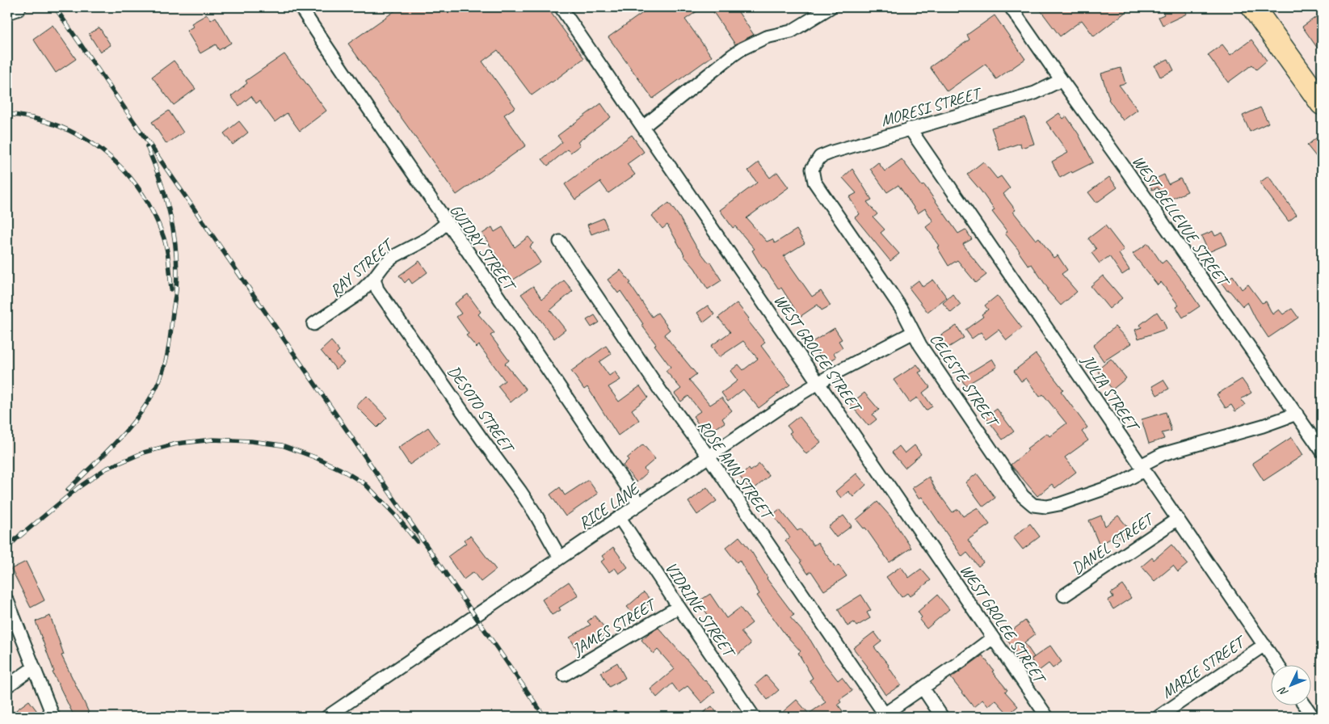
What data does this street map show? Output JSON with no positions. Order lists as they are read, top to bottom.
{
  "streets": {
    "street": [
      "MORESI STREET",
      "WEST BELLEVUE STREET",
      "GUIDRY STREET",
      "RAY STREET",
      "WEST GROLEE STREET",
      "CELESTE STREET",
      "JULIA STREET",
      "DESOTO STREET",
      "ROSE ANN STREET",
      "RICE LANE",
      "DANEL STREET",
      "VIDRINE STREET",
      "JAMES STREET",
      "MARIE STREET"
    ]
  },
  "crossings": [
    ["MORESI STREET", "WEST BELLEVUE STREET"],
    ["MORESI STREET", "CELESTE STREET"],
    ["MORESI STREET", "JULIA STREET"],
    ["GUIDRY STREET", "RAY STREET"],
    ["GUIDRY STREET", "RICE LANE"],
    ["RAY STREET", "DESOTO STREET"],
    ["WEST GROLEE STREET", "RICE LANE"],
    ["CELESTE STREET", "JULIA STREET"],
    ["CELESTE STREET", "RICE LANE"],
    ["JULIA STREET", "DANEL STREET"],
    ["JULIA STREET", "MARIE STREET"],
    ["DESOTO STREET", "RICE LANE"],
    ["ROSE ANN STREET", "RICE LANE"],
    ["RICE LANE", "VIDRINE STREET"],
    ["VIDRINE STREET", "JAMES STREET"]
  ],
  "north": "bottom left"
}
